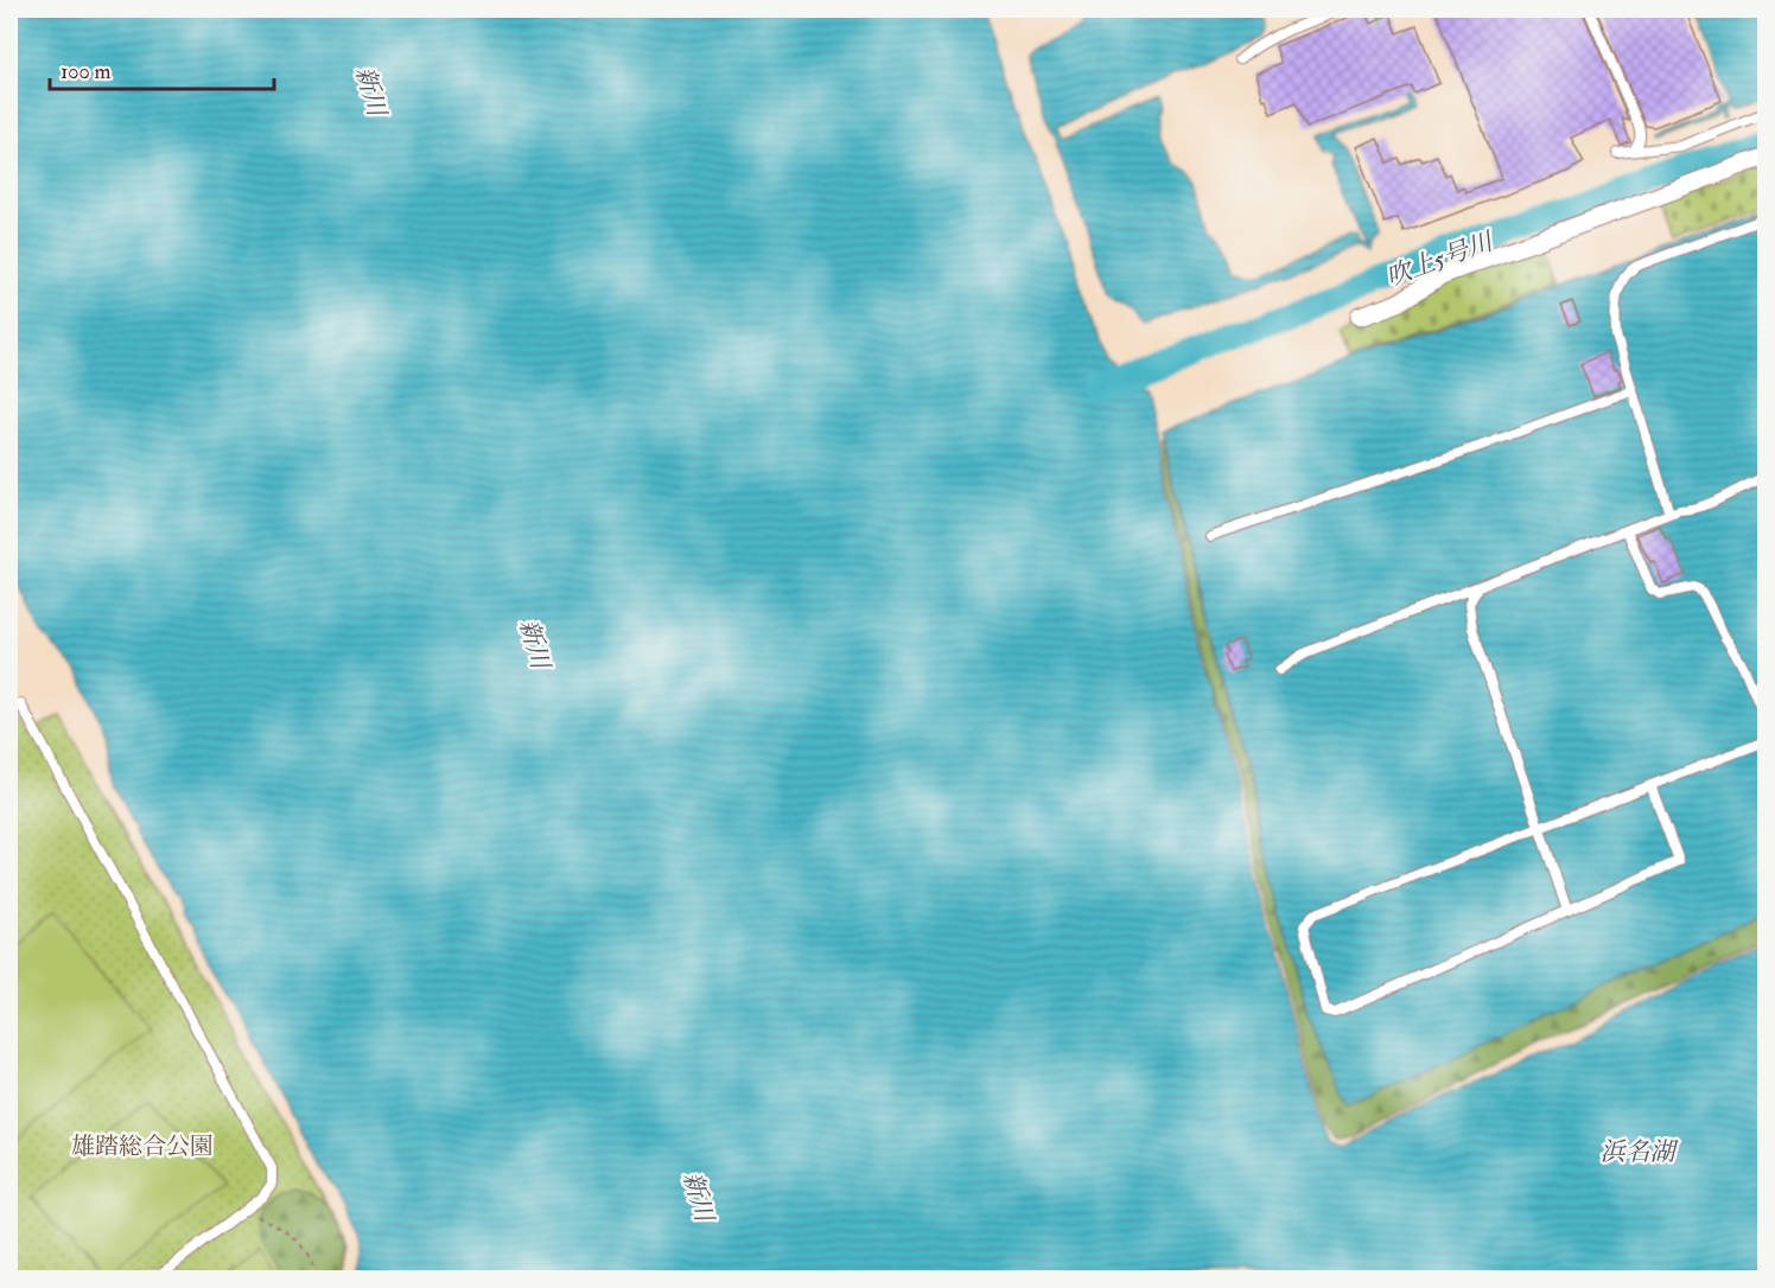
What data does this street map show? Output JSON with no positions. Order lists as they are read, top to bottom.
{
  "water": ["新川", "吹上5号川", "浜名湖"],
  "parks": ["雄踏総合公園"],
  "scale_bar": "100 m"
}
